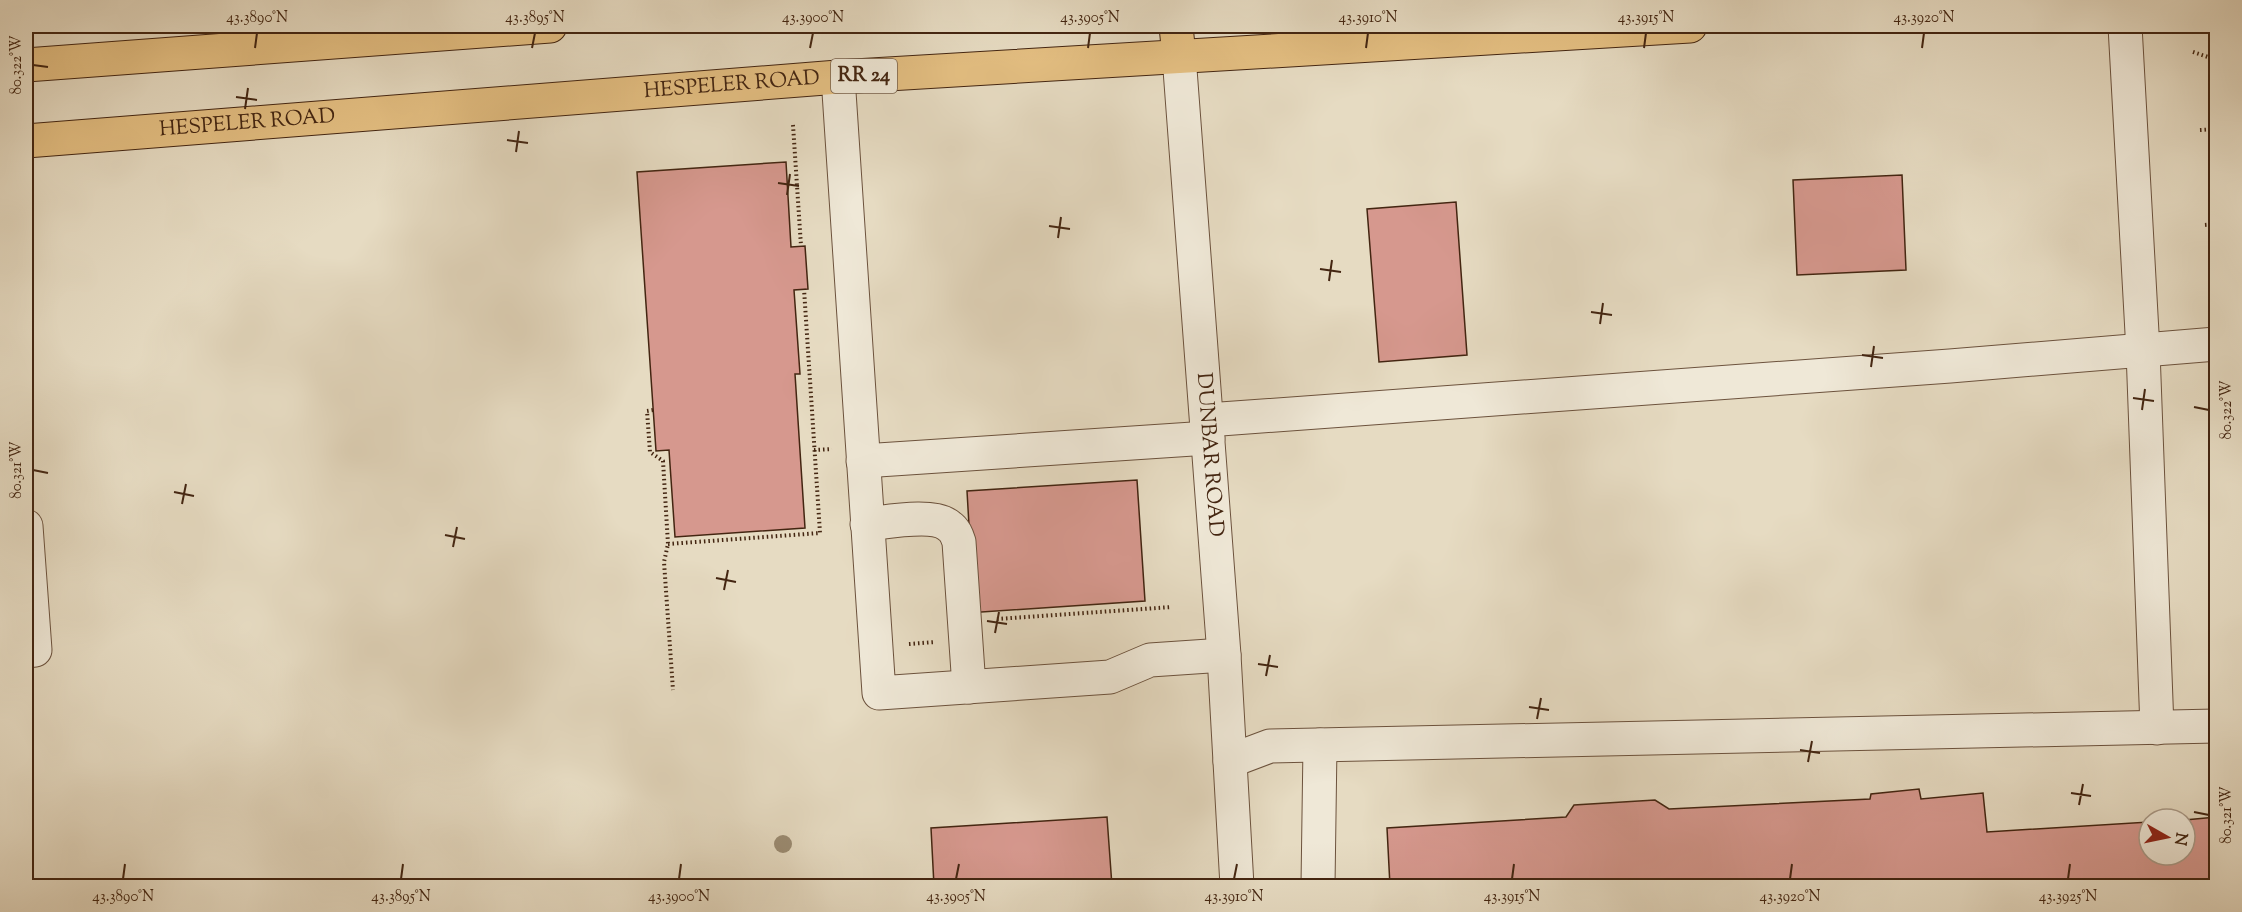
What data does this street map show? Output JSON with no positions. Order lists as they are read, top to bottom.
{
  "streets": {
    "main road": ["RR 24", "HESPELER ROAD"],
    "street": ["DUNBAR ROAD"]
  },
  "crossings": [
    ["HESPELER ROAD", "DUNBAR ROAD"]
  ],
  "north": "right",
  "coordinates": [
    "43.3890°N",
    "43.3895°N",
    "43.3900°N",
    "43.3905°N",
    "43.3910°N",
    "43.3915°N",
    "43.3920°N",
    "80.322°W",
    "80.321°W",
    "43.3925°N"
  ]
}
